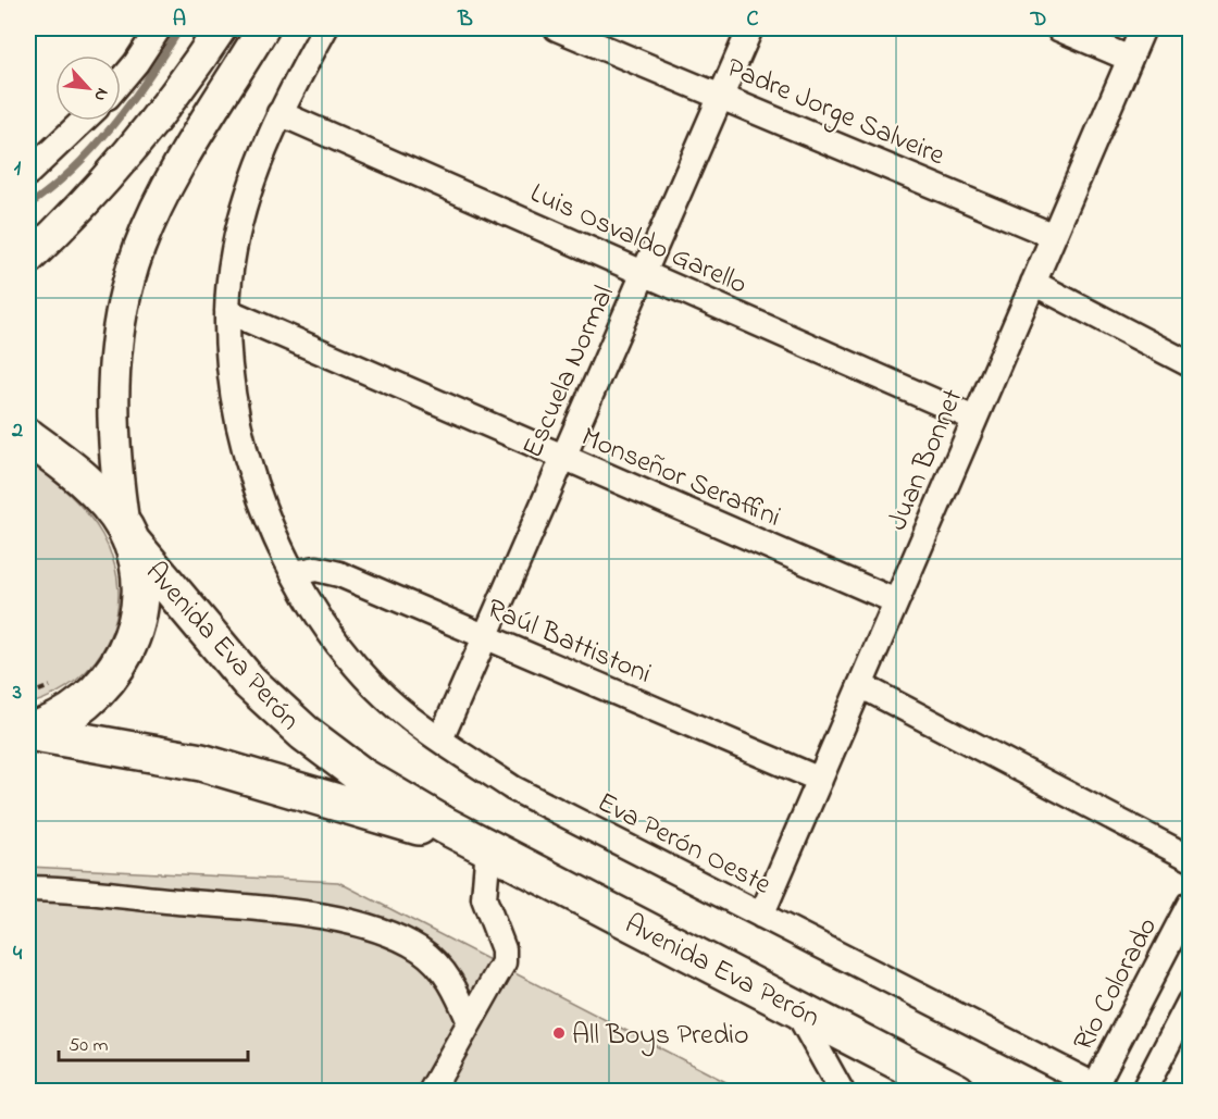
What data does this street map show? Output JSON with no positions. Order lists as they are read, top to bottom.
{
  "streets": {
    "highway": ["Avenida Eva Perón"],
    "street": [
      "Padre Jorge Salveire",
      "Luis Osvaldo Garello",
      "Escuela Normal",
      "Juan Bonnet",
      "Monseñor Seraffini",
      "Raúl Battistoni",
      "Eva Perón Oeste",
      "Río Colorado"
    ]
  },
  "crossings": [
    ["Padre Jorge Salveire", "Escuela Normal"],
    ["Padre Jorge Salveire", "Juan Bonnet"],
    ["Luis Osvaldo Garello", "Escuela Normal"],
    ["Luis Osvaldo Garello", "Juan Bonnet"],
    ["Luis Osvaldo Garello", "Eva Perón Oeste"],
    ["Escuela Normal", "Monseñor Seraffini"],
    ["Escuela Normal", "Raúl Battistoni"],
    ["Escuela Normal", "Eva Perón Oeste"],
    ["Juan Bonnet", "Monseñor Seraffini"],
    ["Juan Bonnet", "Raúl Battistoni"],
    ["Juan Bonnet", "Eva Perón Oeste"],
    ["Monseñor Seraffini", "Eva Perón Oeste"],
    ["Raúl Battistoni", "Eva Perón Oeste"],
    ["Eva Perón Oeste", "Río Colorado"]
  ],
  "places": ["All Boys Predio"],
  "scale_bar": "50 m",
  "north": "bottom right",
  "grid": {
    "columns": [
      "A",
      "B",
      "C",
      "D"
    ],
    "rows": [
      "1",
      "2",
      "3",
      "4"
    ]
  }
}
